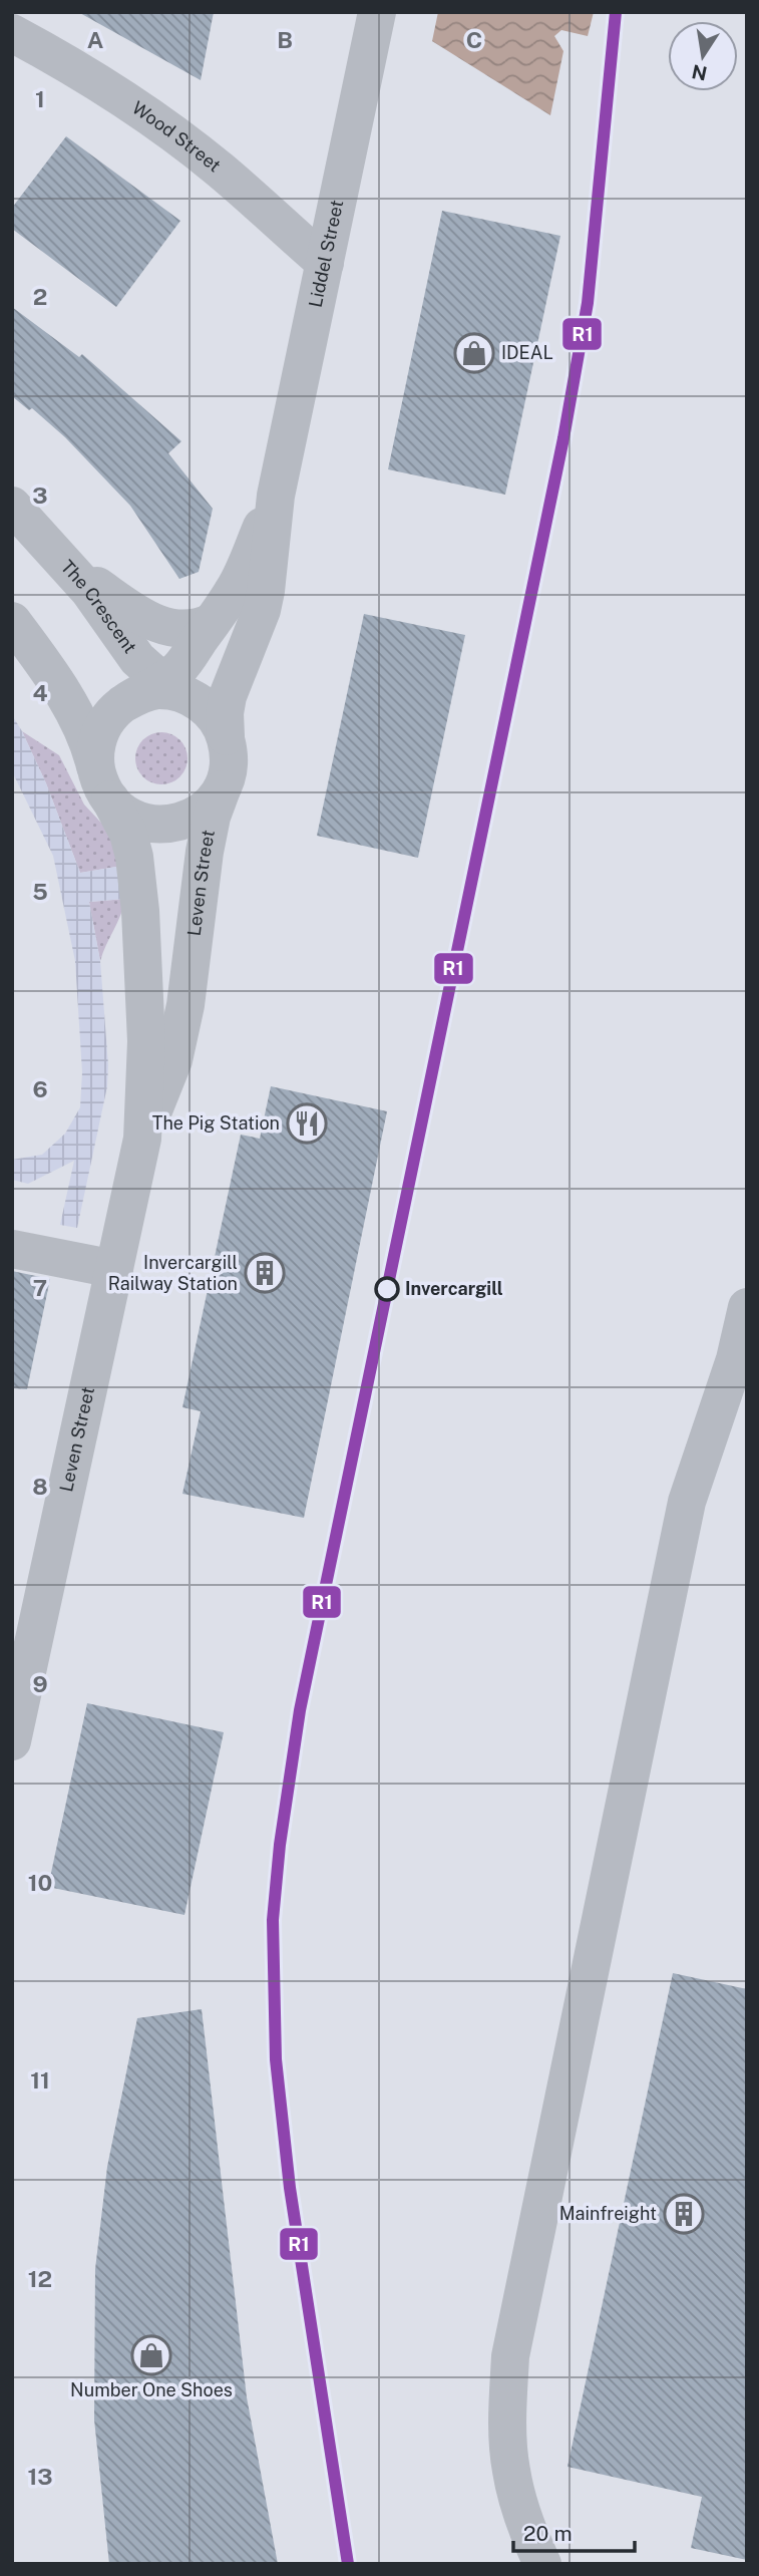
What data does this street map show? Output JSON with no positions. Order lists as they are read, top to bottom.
{
  "streets": {
    "street": [
      "Wood Street",
      "Liddel Street",
      "The Crescent",
      "Leven Street"
    ]
  },
  "crossings": [
    ["Wood Street", "Liddel Street"],
    ["Liddel Street", "The Crescent"],
    ["Liddel Street", "Leven Street"],
    ["The Crescent", "Leven Street"]
  ],
  "places": {
    "shop": ["IDEAL", "Number One Shoes"],
    "restaurant": ["The Pig Station"],
    "building": ["Invercargill Railway Station", "Mainfreight"],
    "other": ["Invercargill"]
  },
  "lines": ["transit line R1"],
  "scale_bar": "20 m",
  "north": "bottom",
  "grid": {
    "columns": ["A", "B", "C"],
    "rows": [
      "1",
      "2",
      "3",
      "4",
      "5",
      "6",
      "7",
      "8",
      "9",
      "10",
      "11",
      "12",
      "13"
    ]
  }
}
